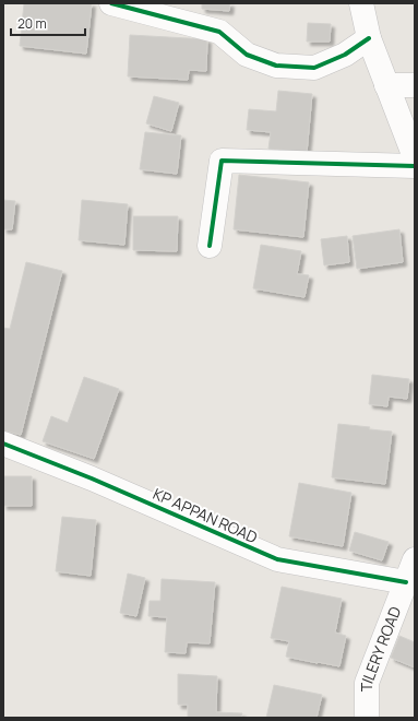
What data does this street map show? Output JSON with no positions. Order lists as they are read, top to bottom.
{
  "streets": {
    "street": ["KP APPAN ROAD", "TILERY ROAD"]
  },
  "crossings": [
    ["KP APPAN ROAD", "TILERY ROAD"]
  ],
  "scale_bar": "20 m"
}
